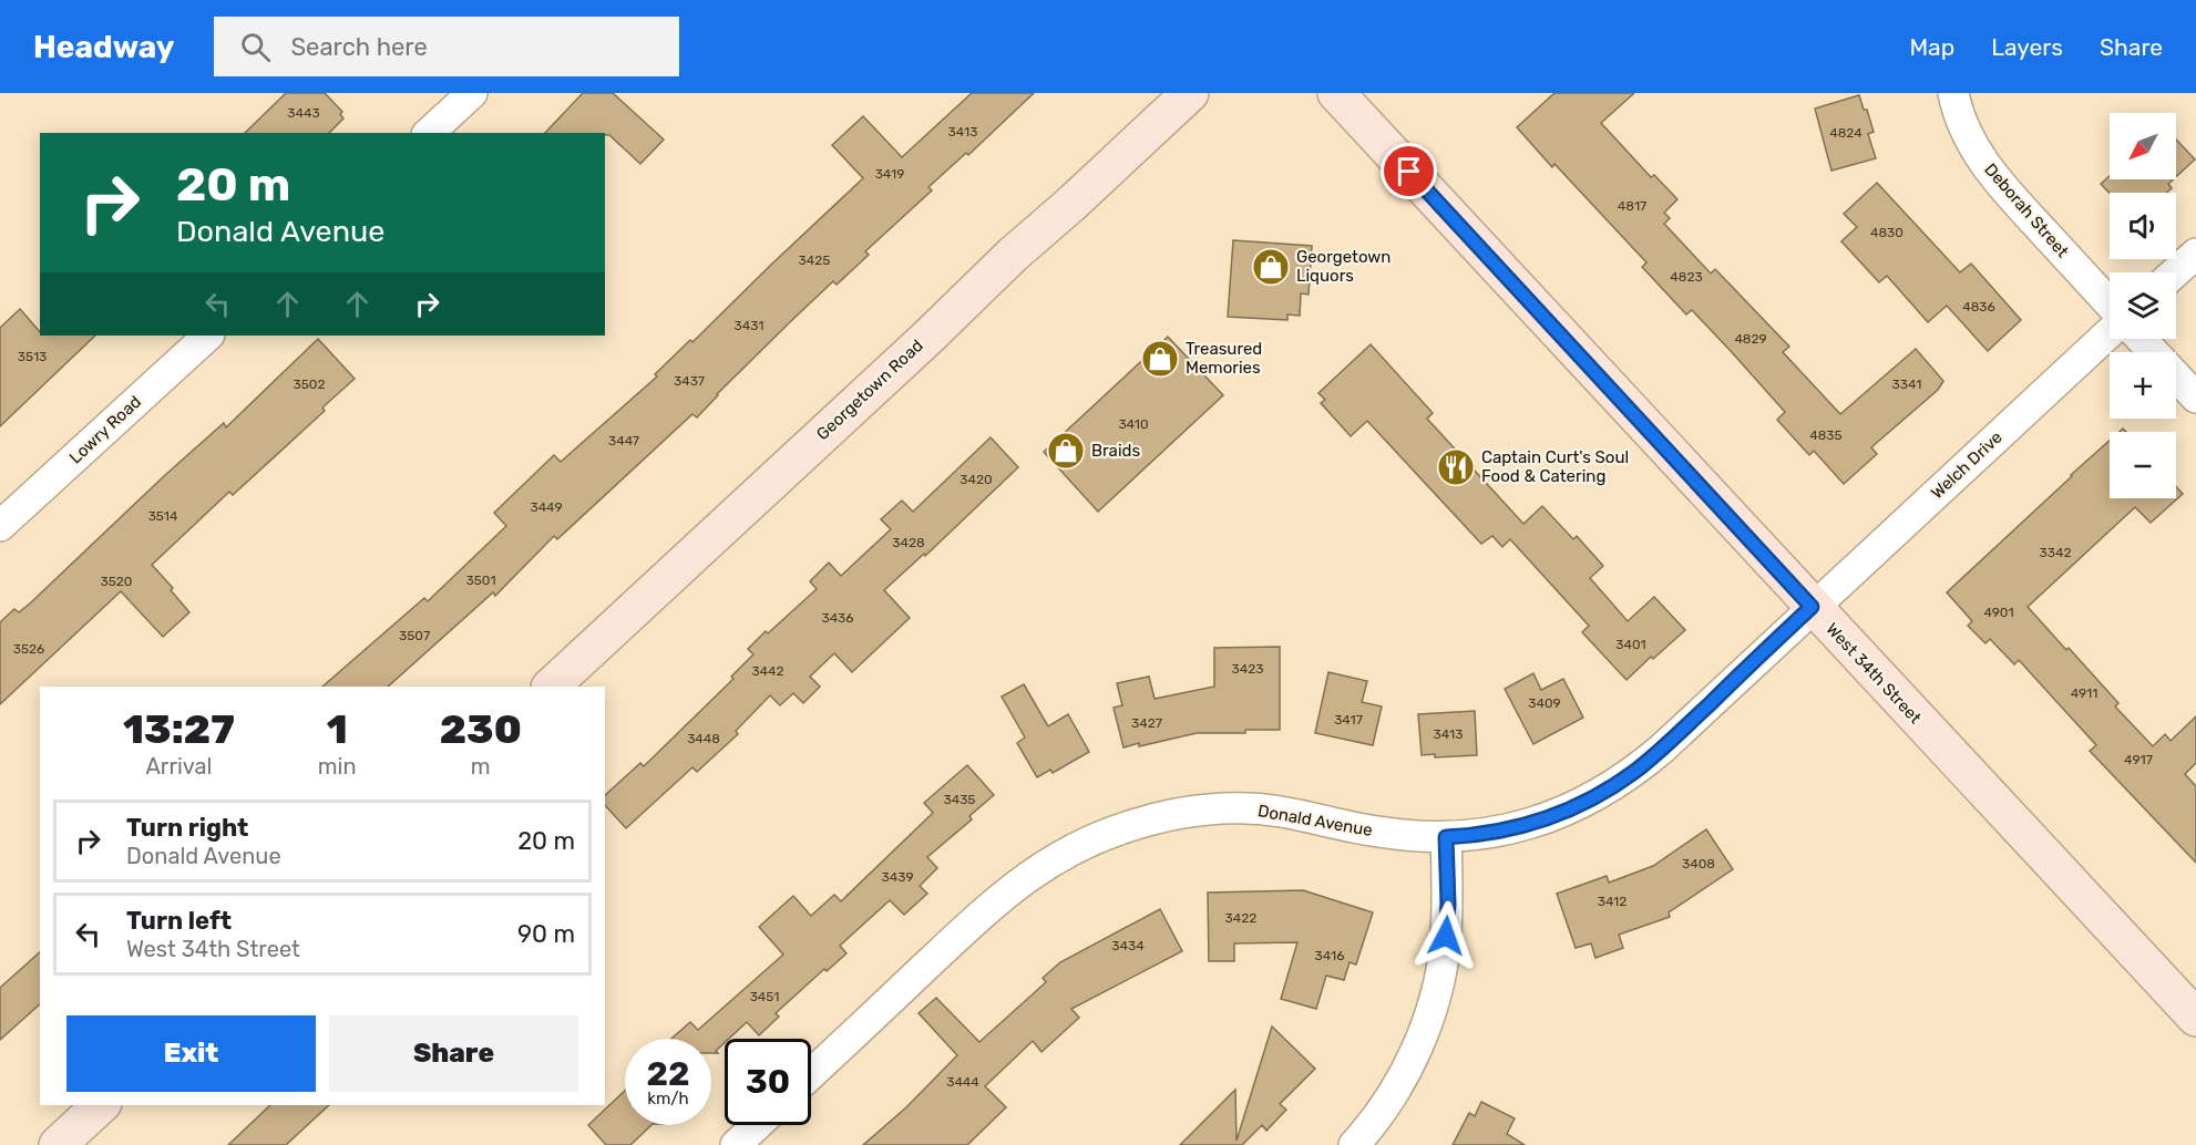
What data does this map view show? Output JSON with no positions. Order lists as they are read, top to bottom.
{
  "streets": {
    "street": [
      "Deborah Street",
      "Georgetown Road",
      "Lowry Road",
      "Welch Drive",
      "West 34th Street",
      "Donald Avenue"
    ]
  },
  "crossings": [
    ["Welch Drive", "West 34th Street"],
    ["Welch Drive", "Donald Avenue"],
    ["West 34th Street", "Donald Avenue"]
  ],
  "places": {
    "shop": ["Georgetown Liquors", "Treasured Memories", "Braids"],
    "restaurant": ["Captain Curt's Soul Food & Catering"]
  },
  "house_numbers": [
    "3443",
    "3413",
    "4824",
    "3419",
    "4817",
    "4830",
    "3425",
    "4823",
    "4836",
    "3431",
    "4829",
    "3513",
    "3437",
    "3502",
    "3341",
    "3410",
    "4835",
    "3447",
    "3420",
    "3449",
    "3514",
    "3428",
    "3342",
    "3501",
    "3520",
    "4901",
    "3436",
    "3507",
    "3401",
    "3526",
    "3423",
    "3442",
    "4911",
    "3409",
    "3417",
    "3427",
    "3413",
    "3448",
    "4917",
    "3435",
    "3408",
    "3439",
    "3412",
    "3422",
    "3434",
    "3416",
    "3451",
    "3444"
  ],
  "north": "bottom left",
  "page": {
    "header": "Headway",
    "search": "Search here",
    "nav": ["Map", "Layers", "Share"],
    "map_buttons": ["+", "−"],
    "turn": ["20 m", "Donald Avenue"],
    "eta": [
      "13:27",
      "Arrival",
      "1",
      "min",
      "230",
      "m"
    ],
    "list": [
      {
        "name": "Turn right",
        "note": "Donald Avenue",
        "value": "20 m"
      },
      {
        "name": "Turn left",
        "note": "West 34th Street",
        "value": "90 m"
      }
    ],
    "buttons": ["Exit", "Share"],
    "speed": "22 km/h",
    "limit": "30"
  }
}
